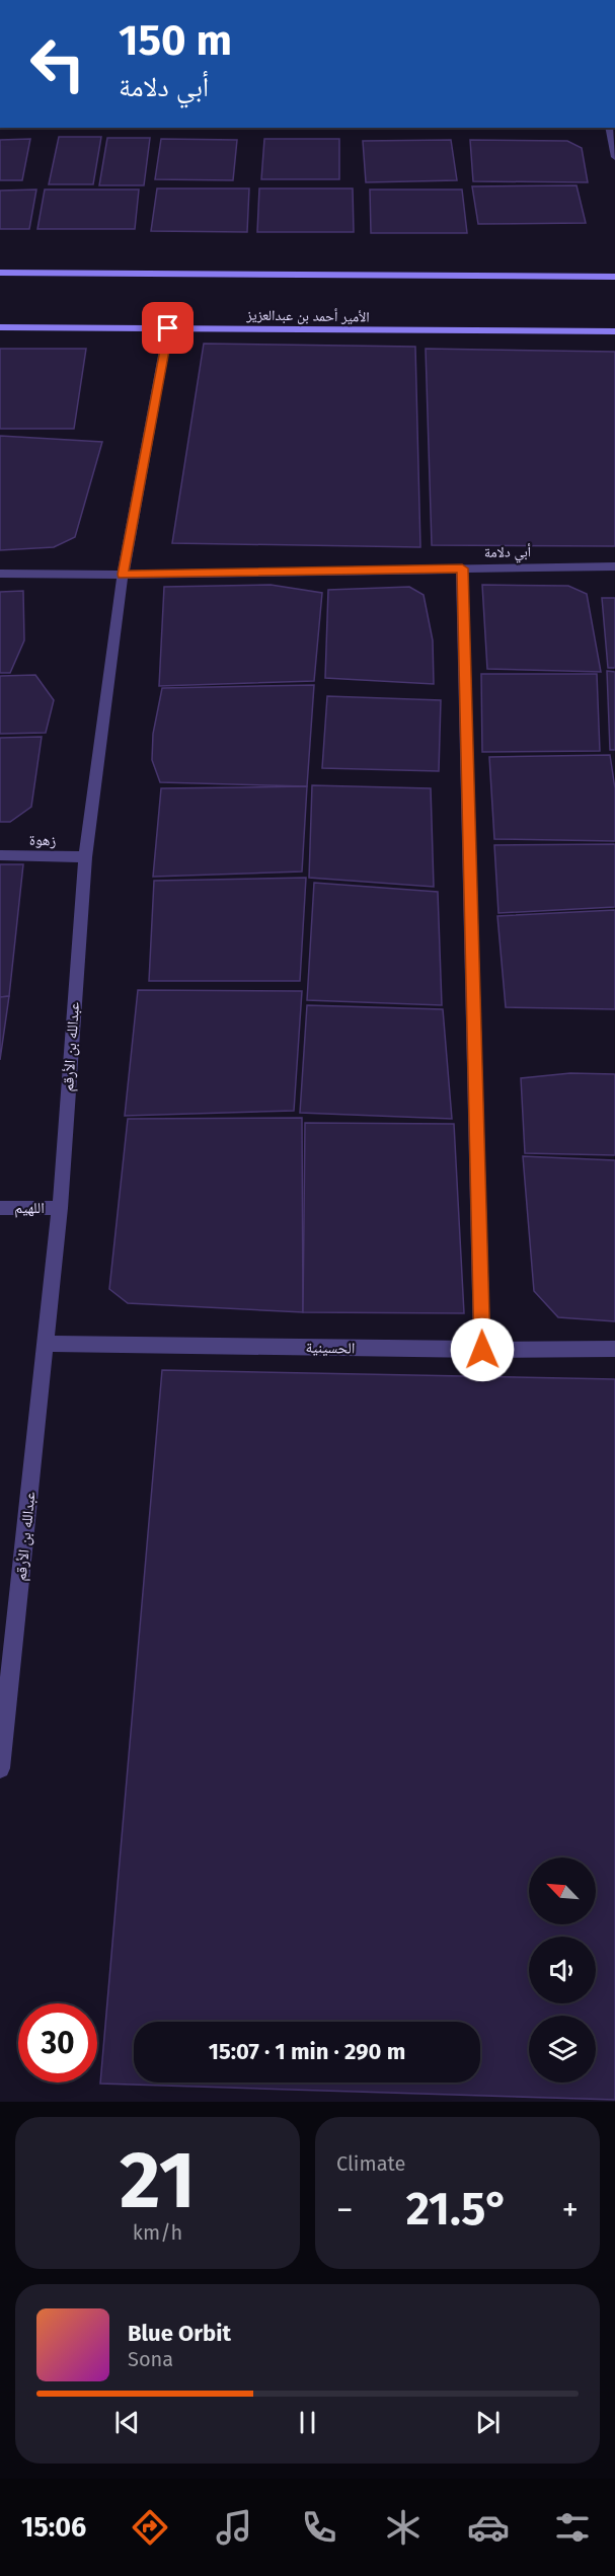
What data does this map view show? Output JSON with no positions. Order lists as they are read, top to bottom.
{
  "streets": {
    "street": [
      "الأمير أحمد بن عبدالعزيز",
      "أبي دلامة",
      "زهوة",
      "عبدالله بن الأرقم",
      "اللهيم",
      "الحسينية"
    ]
  },
  "crossings": [
    ["الأمير أحمد بن عبدالعزيز", "عبدالله بن الأرقم"],
    ["أبي دلامة", "عبدالله بن الأرقم"],
    ["زهوة", "عبدالله بن الأرقم"],
    ["عبدالله بن الأرقم", "اللهيم"],
    ["عبدالله بن الأرقم", "الحسينية"]
  ],
  "north": "top left",
  "page": {
    "turn": ["150 m", "أبي دلامة"],
    "limit": "30",
    "trip": "15:07 · 1 min · 290 m",
    "tile": [
      ["21", "km/h"],
      "Climate"
    ],
    "heat": ["−", "21.5°", "+"],
    "song": ["Blue Orbit", "Sona"],
    "tabs": "15:06"
  }
}
